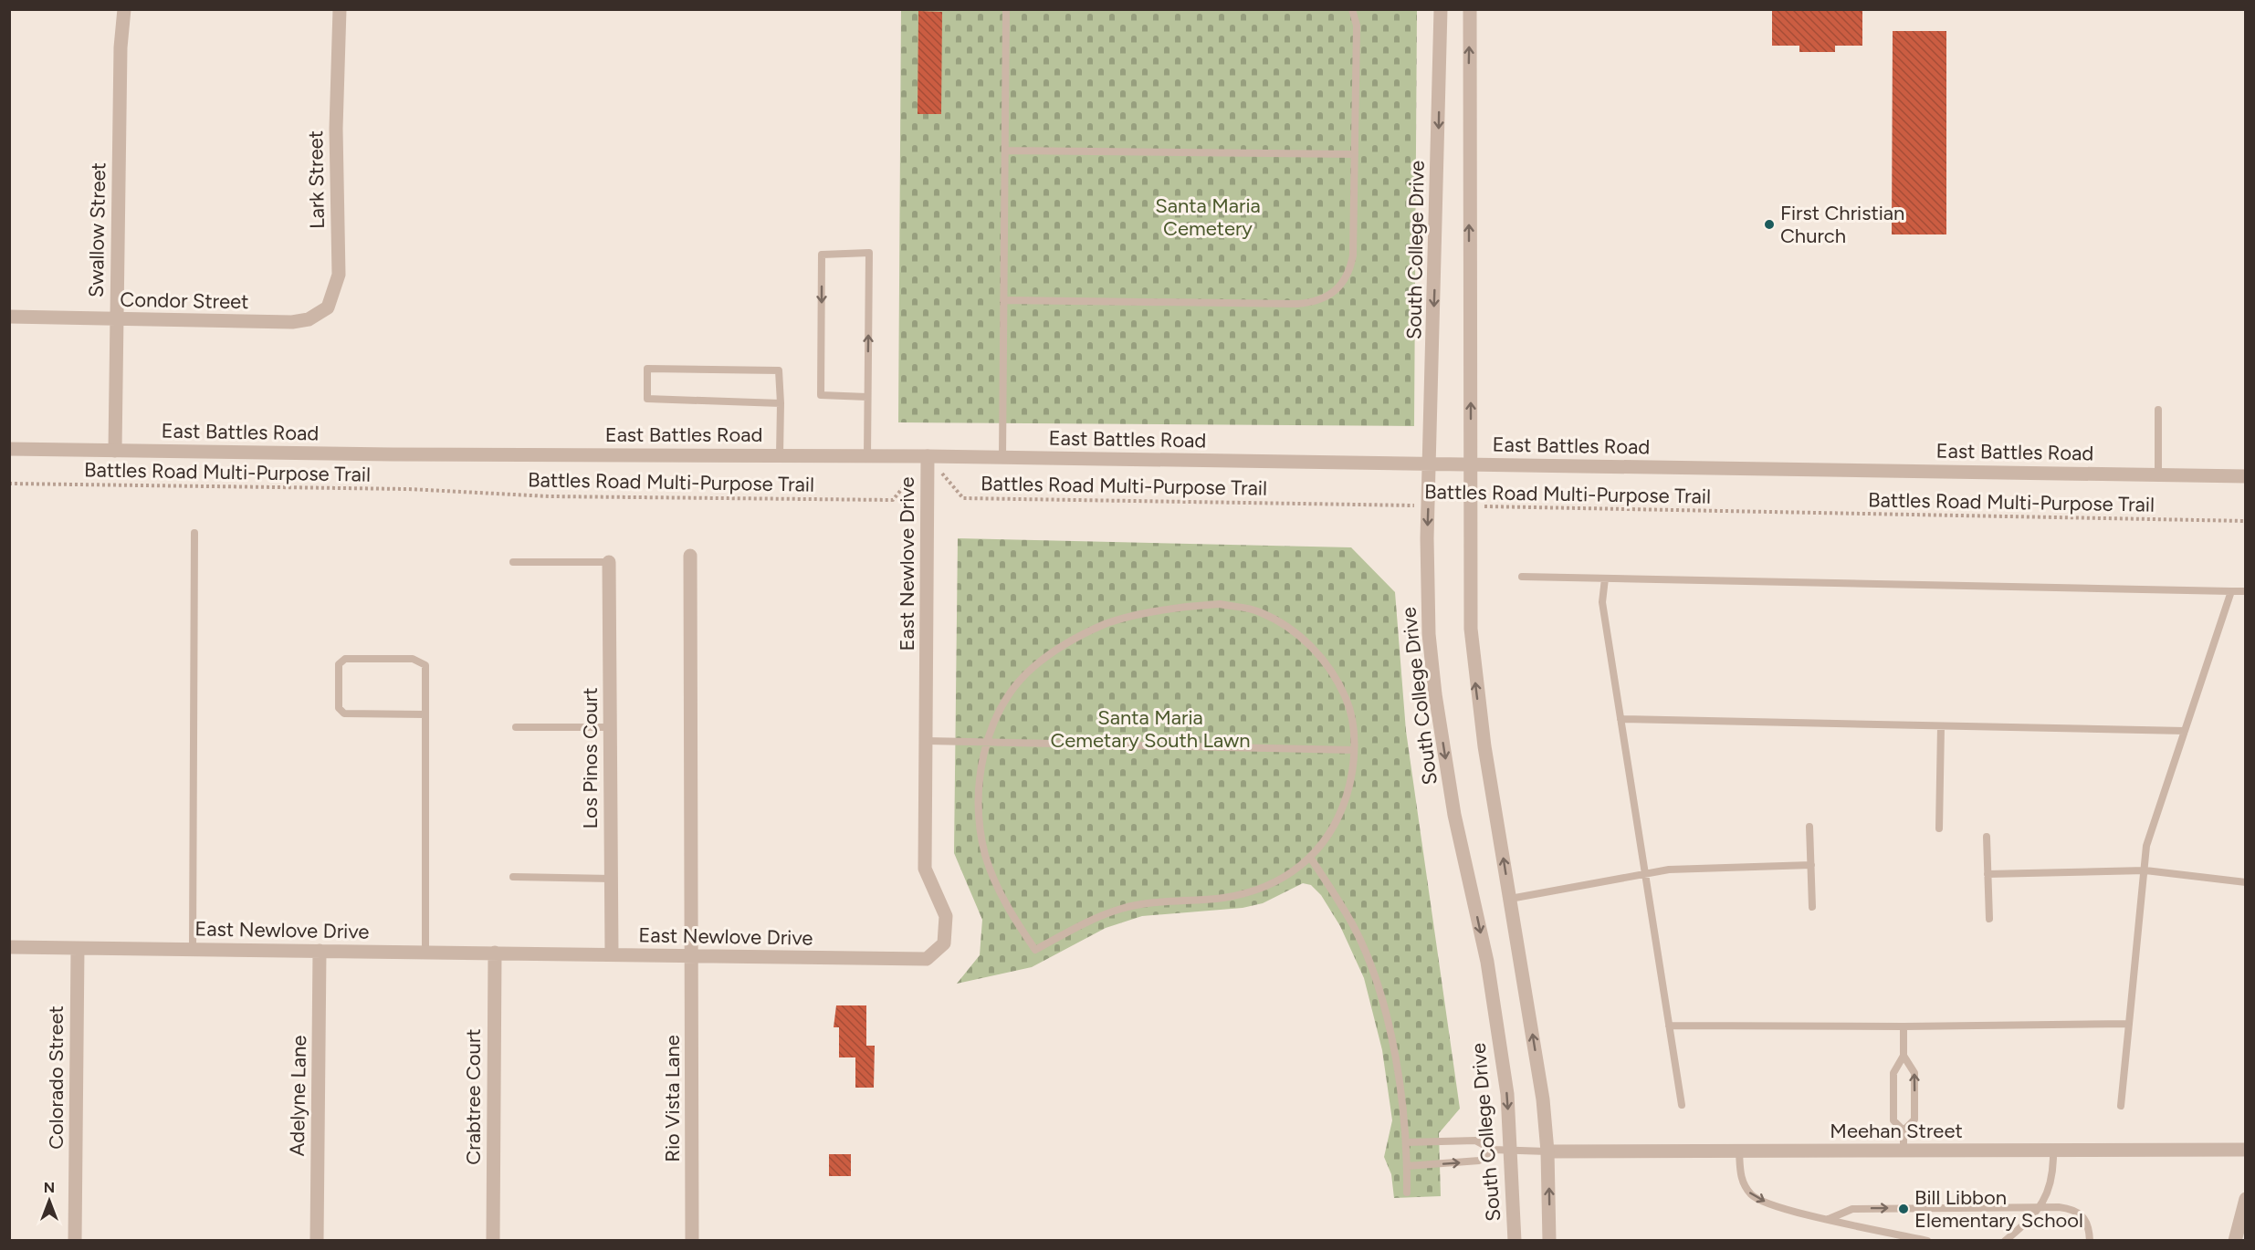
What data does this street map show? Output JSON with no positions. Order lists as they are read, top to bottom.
{
  "streets": {
    "street": [
      "Lark Street",
      "Swallow Street",
      "South College Drive",
      "Condor Street",
      "East Battles Road",
      "East Newlove Drive",
      "Los Pinos Court",
      "Colorado Street",
      "Adelyne Lane",
      "Crabtree Court",
      "Rio Vista Lane",
      "Meehan Street"
    ],
    "path": ["Battles Road Multi-Purpose Trail"]
  },
  "crossings": [
    ["Lark Street", "Condor Street"],
    ["Swallow Street", "Condor Street"],
    ["Swallow Street", "East Battles Road"],
    ["South College Drive", "East Battles Road"],
    ["South College Drive", "Battles Road Multi-Purpose Trail"],
    ["East Battles Road", "Battles Road Multi-Purpose Trail"],
    ["East Battles Road", "East Newlove Drive"],
    ["Battles Road Multi-Purpose Trail", "East Newlove Drive"],
    ["East Newlove Drive", "Los Pinos Court"],
    ["East Newlove Drive", "Colorado Street"],
    ["East Newlove Drive", "Adelyne Lane"],
    ["East Newlove Drive", "Crabtree Court"],
    ["East Newlove Drive", "Rio Vista Lane"]
  ],
  "parks": ["Santa Maria Cemetery", "Santa Maria Cemetary South Lawn"],
  "places": ["First Christian Church", "Bill Libbon Elementary School"],
  "north": "top"
}
